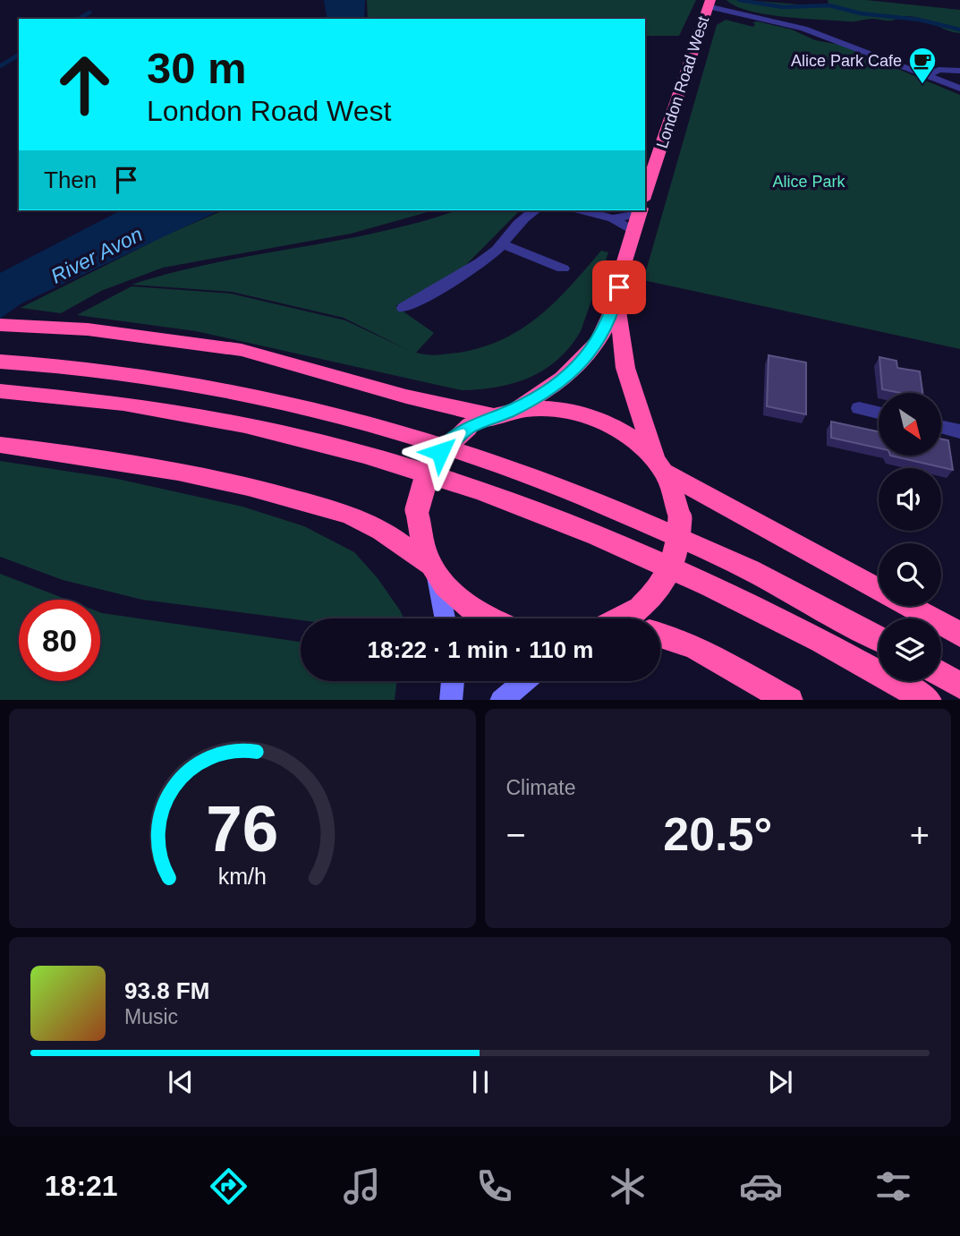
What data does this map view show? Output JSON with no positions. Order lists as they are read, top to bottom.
{
  "streets": {
    "highway": ["London Road West"]
  },
  "water": ["River Avon"],
  "parks": ["Alice Park"],
  "places": {
    "cafe": ["Alice Park Cafe"]
  },
  "north": "bottom right",
  "page": {
    "turn": ["30 m", "London Road West"],
    "then": "Then",
    "limit": "80",
    "trip": "18:22 · 1 min · 110 m",
    "tile": "Climate",
    "heat": ["−", "20.5°", "+"],
    "song": ["93.8 FM", "Music"],
    "tabs": "18:21",
    "gauge": ["76", "km/h"]
  }
}
